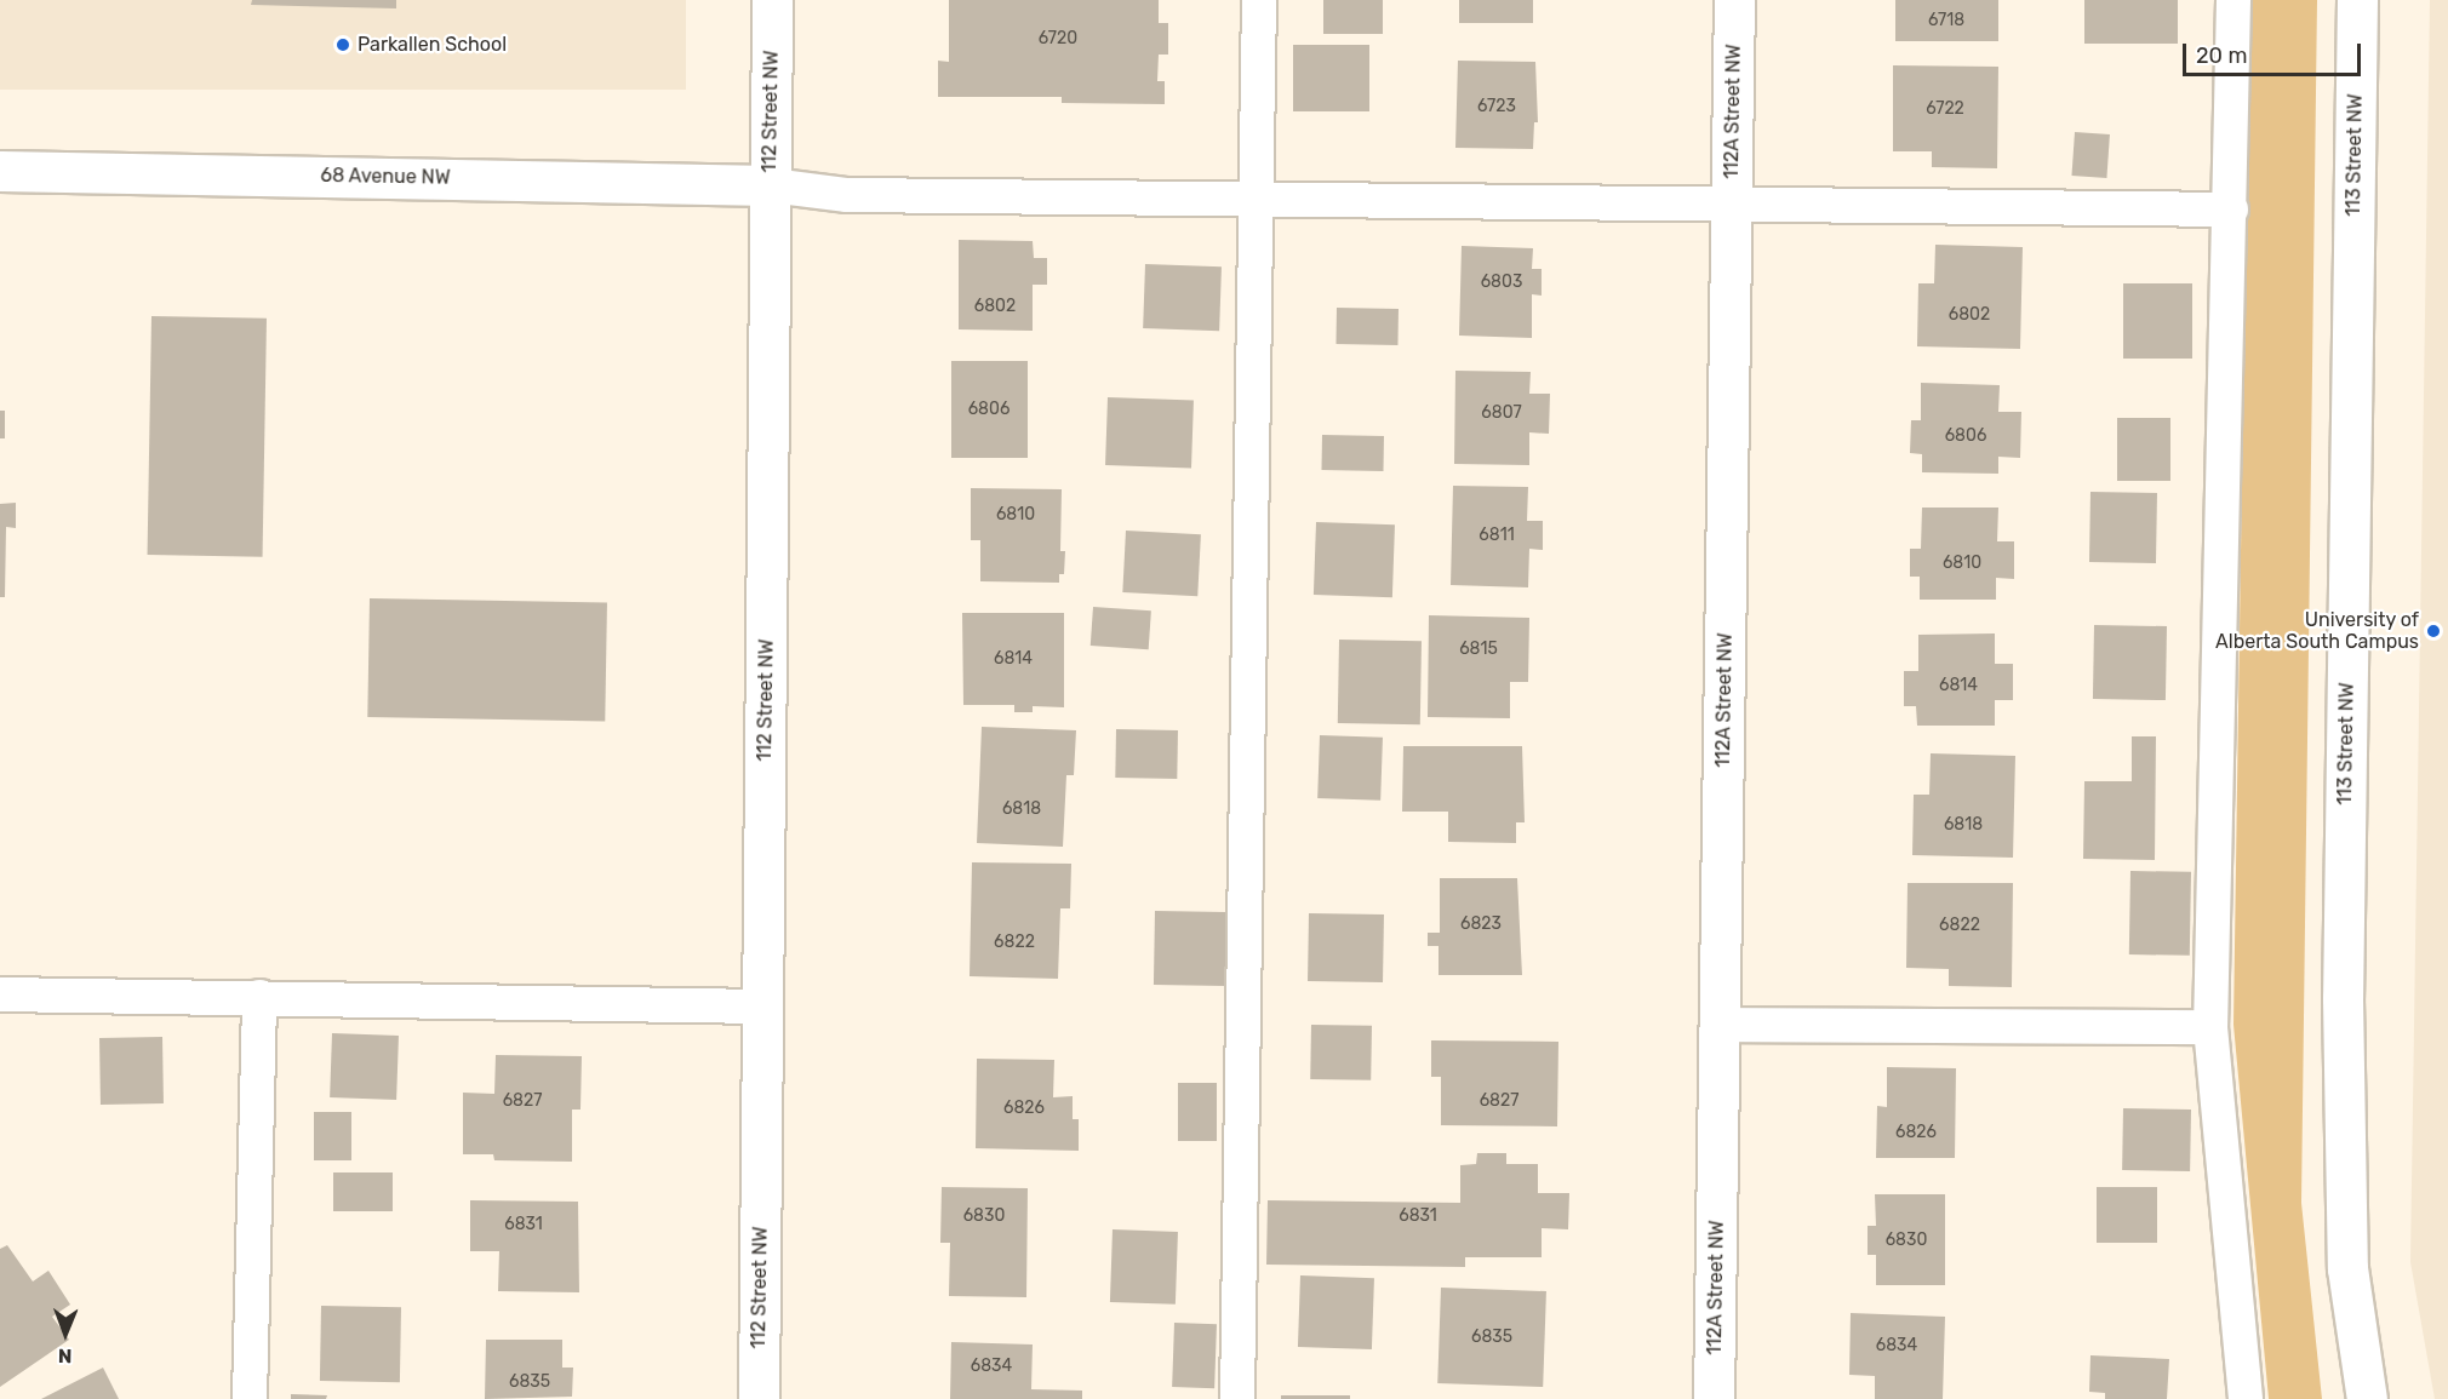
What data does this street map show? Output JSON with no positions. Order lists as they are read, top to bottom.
{
  "streets": {
    "street": [
      "112 Street NW",
      "112A Street NW",
      "113 Street NW",
      "68 Avenue NW"
    ]
  },
  "crossings": [
    ["112 Street NW", "68 Avenue NW"]
  ],
  "places": ["Parkallen School", "University of Alberta South Campus"],
  "house_numbers": [
    "6718",
    "6720",
    "6723",
    "6722",
    "6803",
    "6802",
    "6802",
    "6806",
    "6807",
    "6806",
    "6810",
    "6811",
    "6810",
    "6815",
    "6814",
    "6814",
    "6818",
    "6818",
    "6823",
    "6822",
    "6822",
    "6827",
    "6827",
    "6826",
    "6826",
    "6830",
    "6831",
    "6831",
    "6830",
    "6835",
    "6834",
    "6834",
    "6835"
  ],
  "scale_bar": "20 m",
  "north": "bottom"
}
